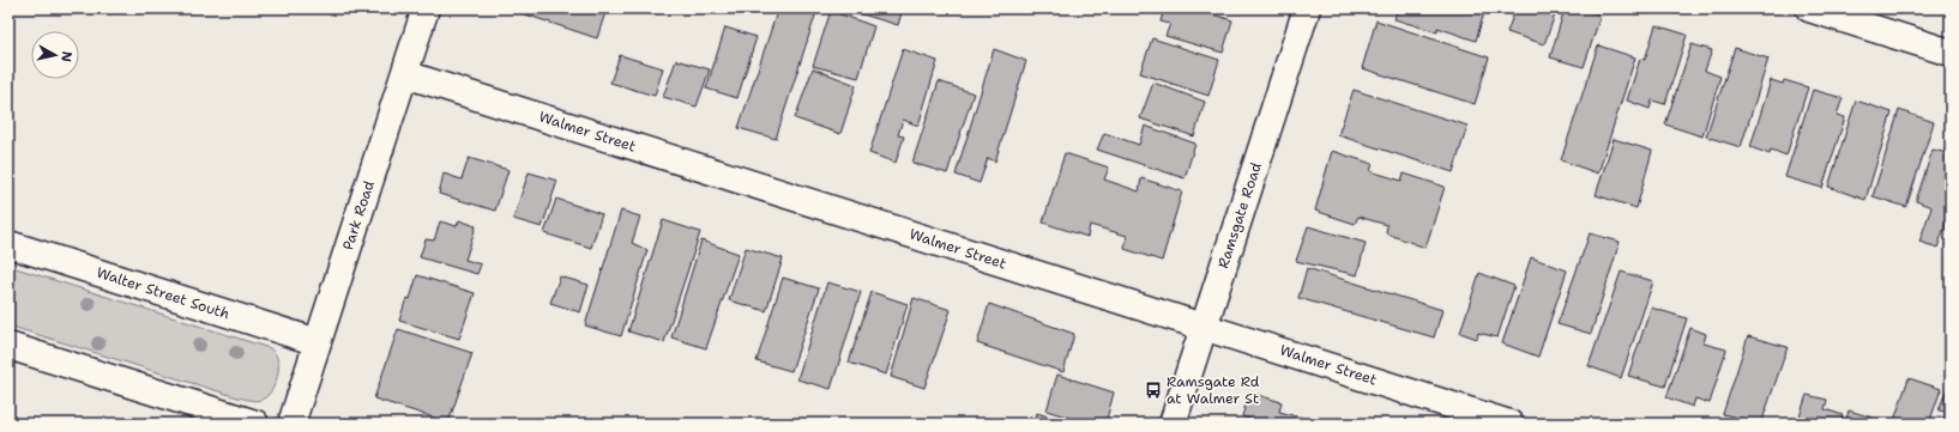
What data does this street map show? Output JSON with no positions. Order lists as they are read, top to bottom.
{
  "streets": {
    "street": [
      "Walmer Street",
      "Park Road",
      "Ramsgate Road",
      "Walter Street South"
    ]
  },
  "crossings": [
    ["Walmer Street", "Park Road"],
    ["Walmer Street", "Ramsgate Road"],
    ["Park Road", "Walter Street South"]
  ],
  "places": {
    "bus stop": ["Ramsgate Rd at Walmer St"]
  },
  "north": "right"
}
